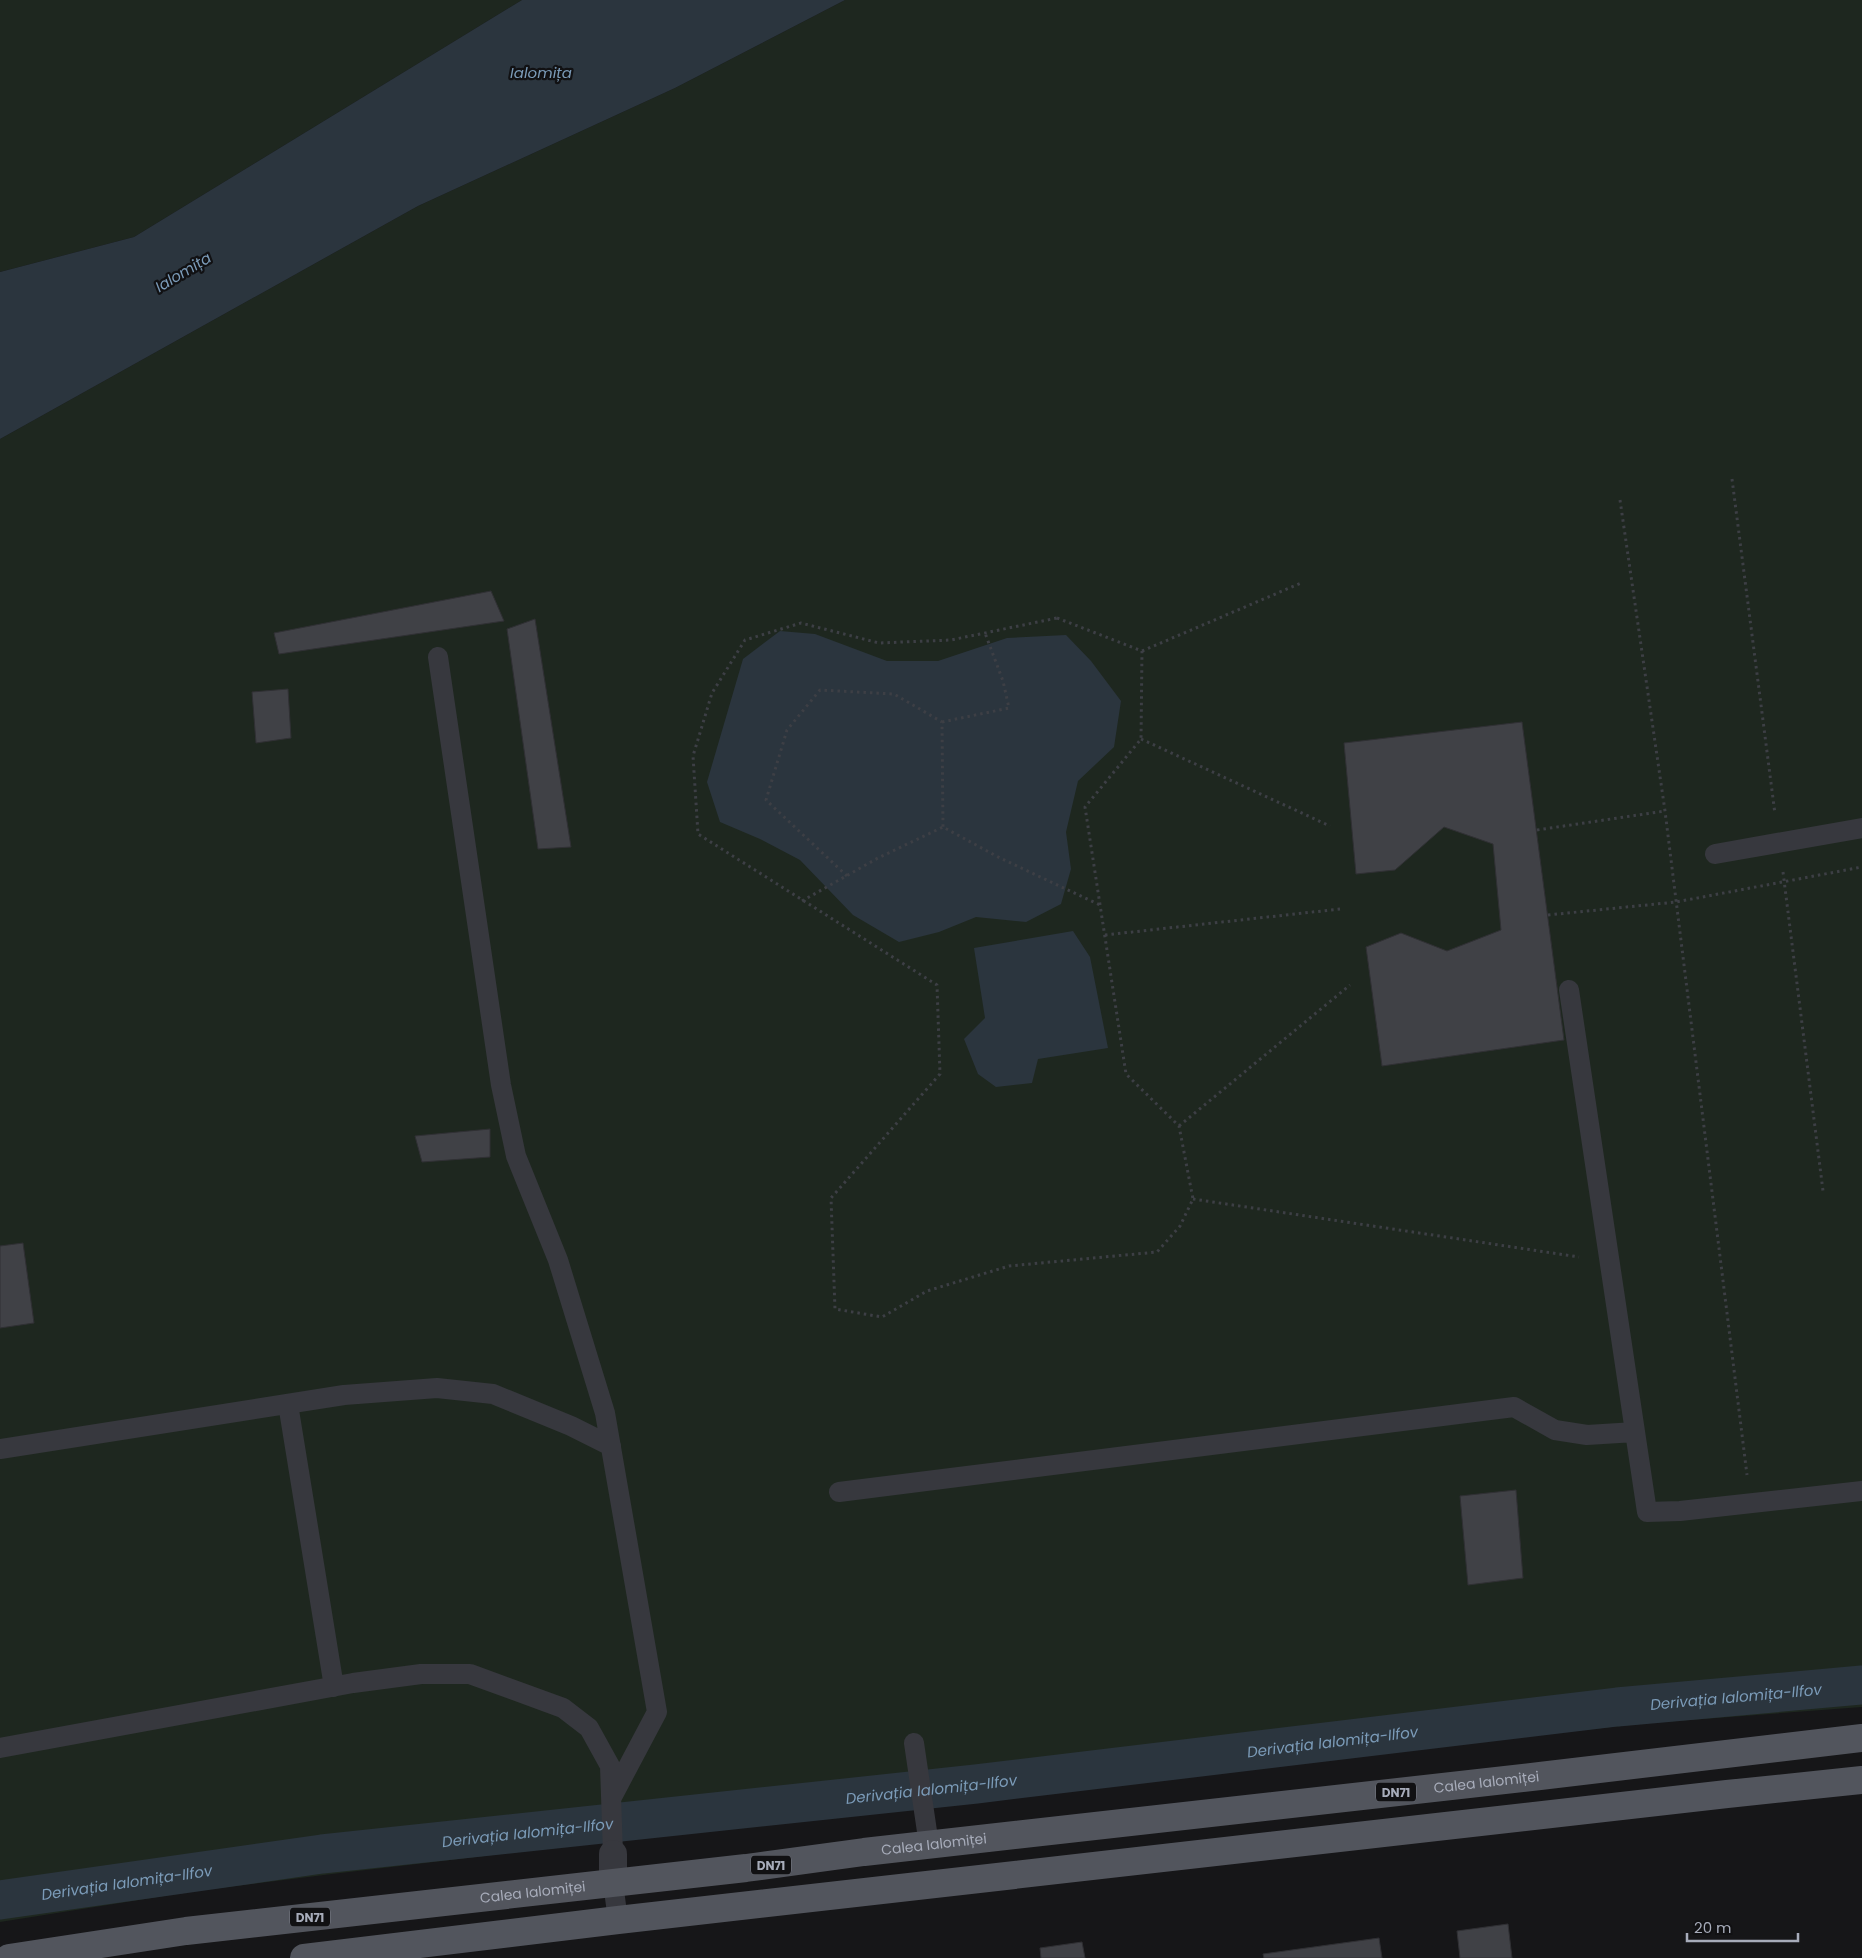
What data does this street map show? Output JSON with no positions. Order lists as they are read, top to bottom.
{
  "streets": {
    "main road": ["Calea Ialomiței", "DN71"]
  },
  "water": ["Ialomița", "Derivația Ialomița-Ilfov"],
  "scale_bar": "20 m"
}
